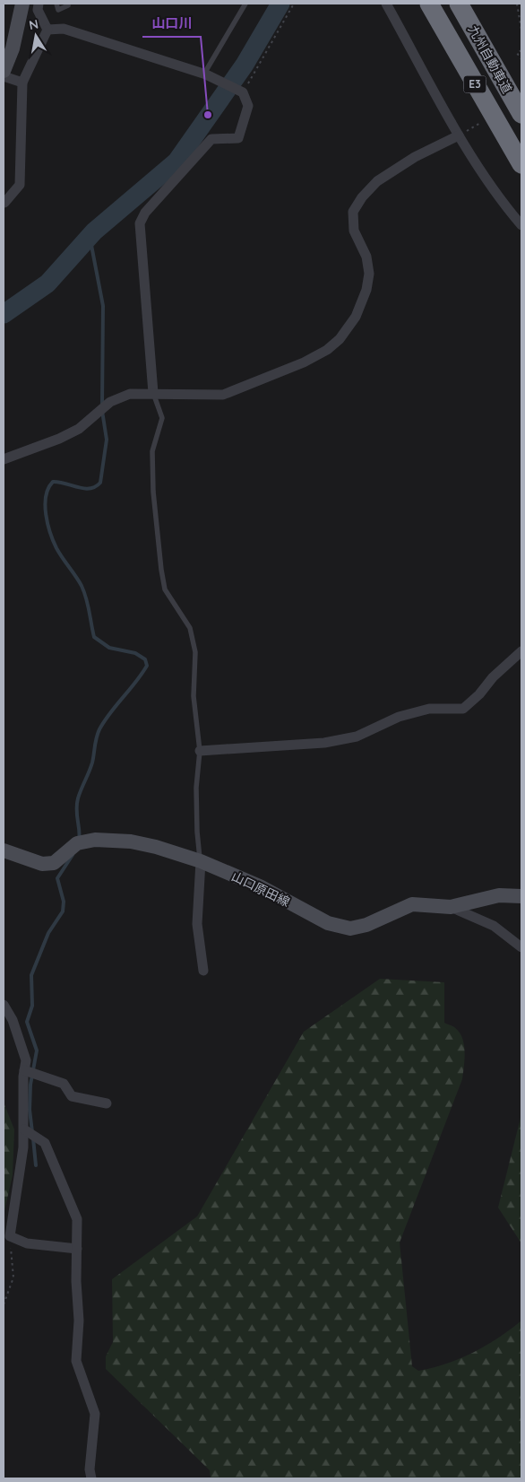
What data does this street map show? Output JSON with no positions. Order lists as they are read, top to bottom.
{
  "streets": {
    "highway": ["九州自動車道", "E3"],
    "main road": ["山口原田線"]
  },
  "places": ["山口川"],
  "north": "top"
}
